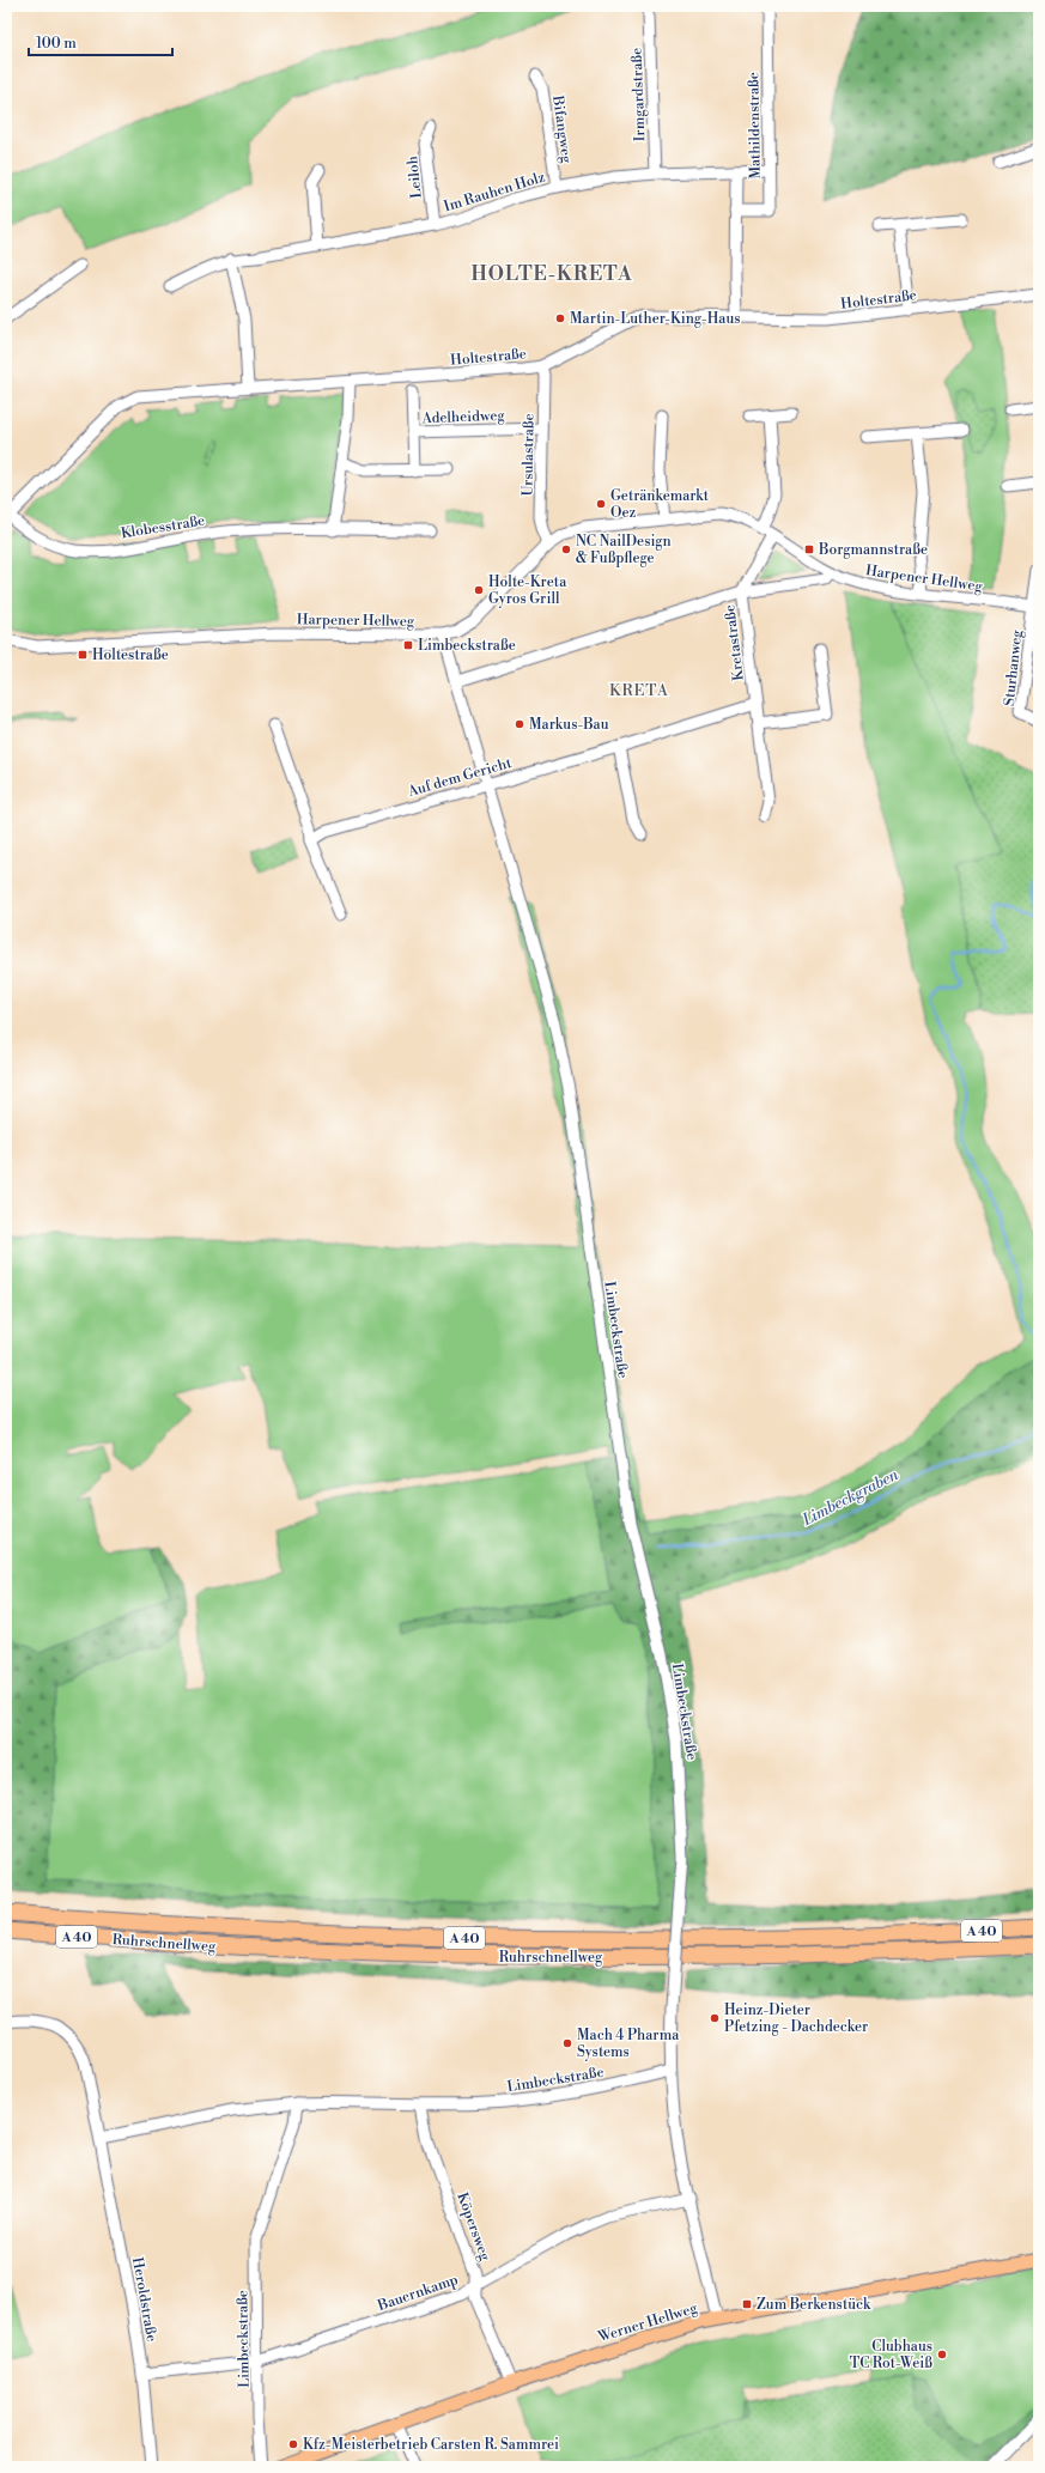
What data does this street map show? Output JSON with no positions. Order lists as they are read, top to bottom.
{
  "streets": {
    "highway": ["A 40", "Ruhrschnellweg"],
    "main road": ["Werner Hellweg"],
    "street": [
      "Irmgardstraße",
      "Mathildenstraße",
      "Bifangweg",
      "Leiloh",
      "Im Rauhen Holz",
      "Holtestraße",
      "Adelheidweg",
      "Ursulastraße",
      "Klobesstraße",
      "Harpener Hellweg",
      "Kretastraße",
      "Sturhanweg",
      "Auf dem Gericht",
      "Limbeckstraße",
      "Köpersweg",
      "Bauernkamp",
      "Heroldstraße"
    ]
  },
  "crossings": [
    ["Irmgardstraße", "Im Rauhen Holz"],
    ["Mathildenstraße", "Im Rauhen Holz"],
    ["Mathildenstraße", "Holtestraße"],
    ["Bifangweg", "Im Rauhen Holz"],
    ["Leiloh", "Im Rauhen Holz"],
    ["Holtestraße", "Ursulastraße"],
    ["Holtestraße", "Klobesstraße"],
    ["Adelheidweg", "Ursulastraße"],
    ["Ursulastraße", "Harpener Hellweg"],
    ["Harpener Hellweg", "Kretastraße"],
    ["Harpener Hellweg", "Sturhanweg"],
    ["Harpener Hellweg", "Limbeckstraße"],
    ["Kretastraße", "Auf dem Gericht"],
    ["Auf dem Gericht", "Limbeckstraße"],
    ["Limbeckstraße", "Köpersweg"],
    ["Limbeckstraße", "Bauernkamp"],
    ["Köpersweg", "Bauernkamp"],
    ["Köpersweg", "Werner Hellweg"],
    ["Bauernkamp", "Heroldstraße"]
  ],
  "districts": ["HOLTE-KRETA", "KRETA"],
  "water": ["Limbeckgraben"],
  "places": {
    "other": [
      "Martin-Luther-King-Haus",
      "Getränkemarkt Oez",
      "NC NailDesign & Fußpflege",
      "Holte-Kreta Gyros Grill",
      "Markus-Bau",
      "Heinz-Dieter Pfetzing - Dachdecker",
      "Mach 4 Pharma Systems",
      "Clubhaus TC Rot-Weiß",
      "Kfz-Meisterbetrieb Carsten R. Sammrei"
    ],
    "transit": [
      "Borgmannstraße",
      "Limbeckstraße",
      "Holtestraße",
      "Zum Berkenstück"
    ]
  },
  "scale_bar": "100 m"
}
